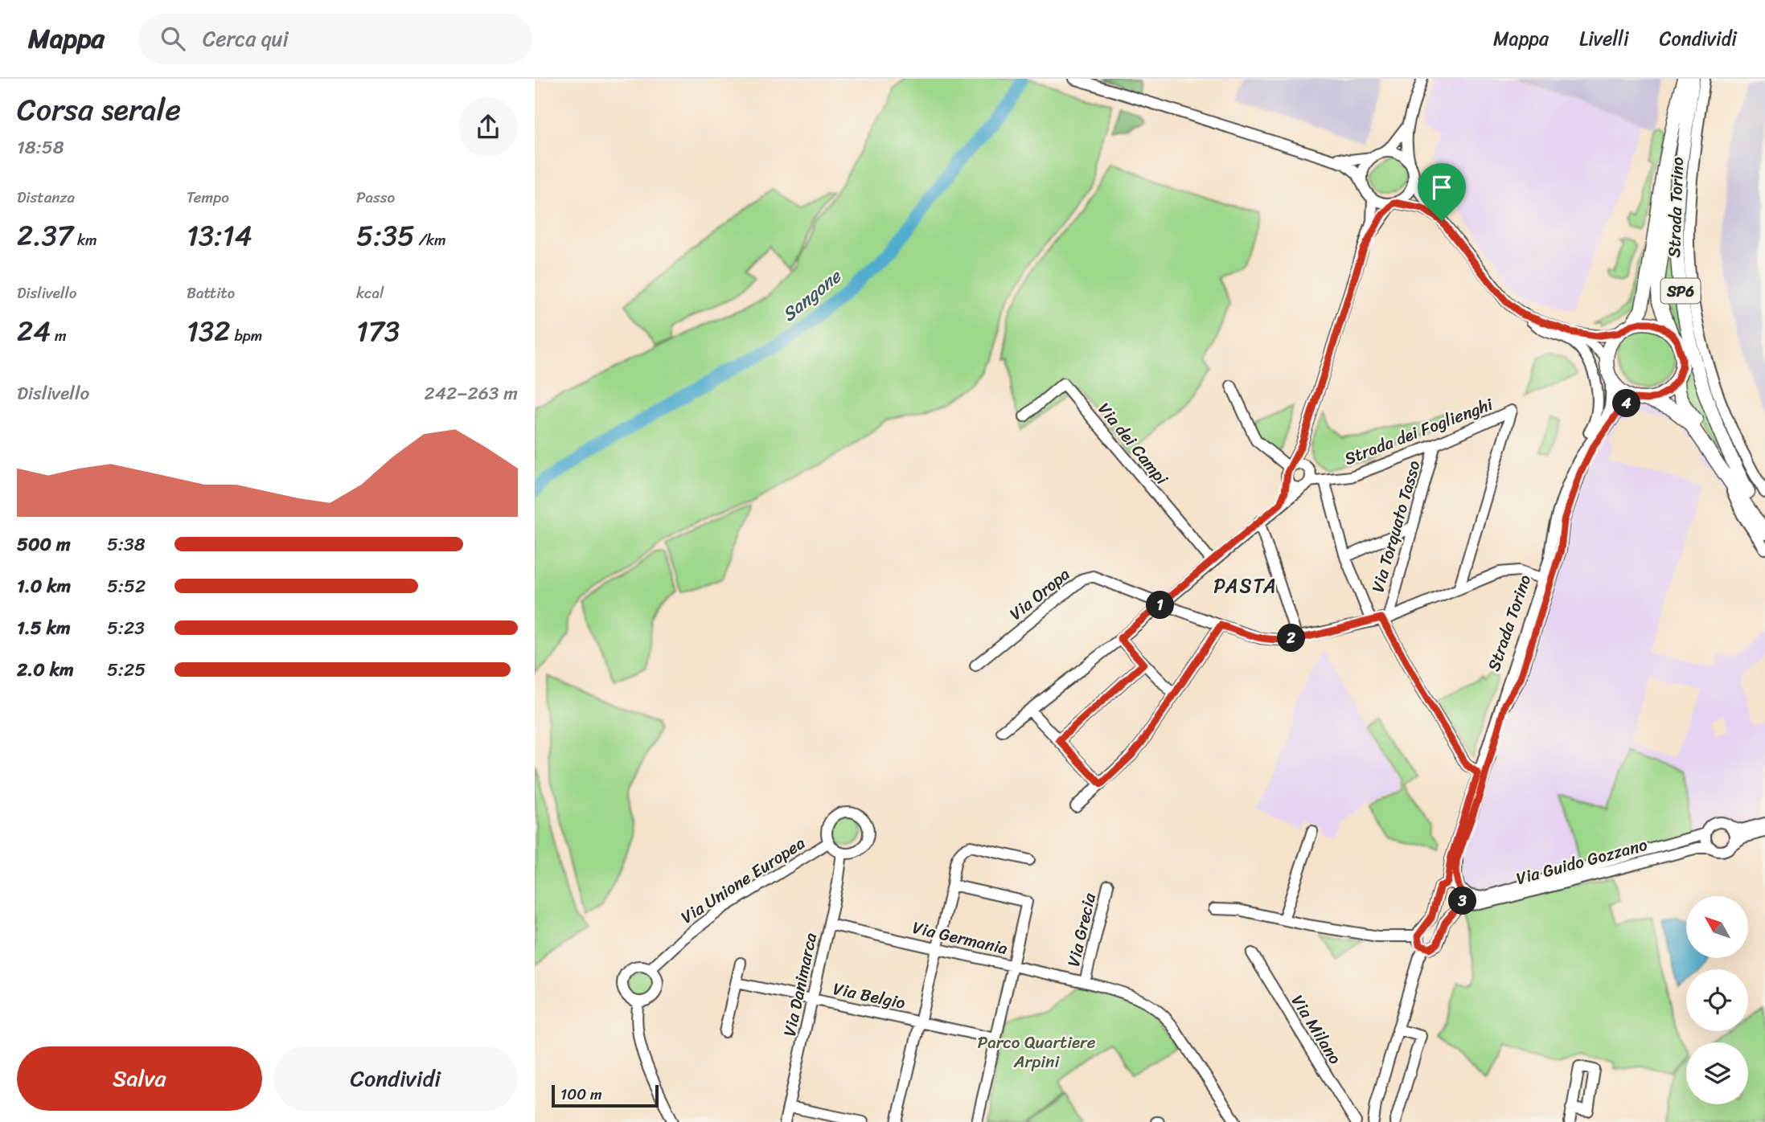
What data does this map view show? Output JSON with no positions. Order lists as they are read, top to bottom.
{
  "streets": {
    "main road": ["Strada Torino", "SP6"],
    "street": [
      "Strada dei Foglienghi",
      "Via dei Campi",
      "Via Torquato Tasso",
      "Via Oropa",
      "Via Guido Gozzano",
      "Via Unione Europea",
      "Via Grecia",
      "Via Germania",
      "Via Danimarca",
      "Via Belgio",
      "Via Milano"
    ]
  },
  "crossings": [
    ["Strada Torino", "SP6"],
    ["Strada Torino", "Via Oropa"],
    ["Strada Torino", "Via Guido Gozzano"],
    ["Strada dei Foglienghi", "Via Torquato Tasso"],
    ["Strada dei Foglienghi", "Via Oropa"],
    ["Via Torquato Tasso", "Via Oropa"],
    ["Via Unione Europea", "Via Danimarca"],
    ["Via Grecia", "Via Germania"],
    ["Via Germania", "Via Danimarca"],
    ["Via Danimarca", "Via Belgio"]
  ],
  "districts": ["PASTA"],
  "water": ["Sangone"],
  "parks": ["Parco Quartiere Arpini"],
  "scale_bar": "100 m",
  "north": "top left",
  "page": {
    "header": "Mappa",
    "search": "Cerca qui",
    "nav": ["Mappa", "Livelli", "Condividi"],
    "heading": ["Corsa serale", "18:58"],
    "stats": [
      ["Distanza", "2.37 km"],
      ["Tempo", "13:14"],
      ["Passo", "5:35 /km"],
      ["Dislivello", "24 m"],
      ["Battito", "132 bpm"],
      ["kcal", "173"]
    ],
    "chart": ["Dislivello", "242–263 m"],
    "pins": [
      "4",
      "1",
      "2",
      "3"
    ],
    "list": [
      {
        "name": "500 m",
        "note": "5:38"
      },
      {
        "name": "1.0 km",
        "note": "5:52"
      },
      {
        "name": "1.5 km",
        "note": "5:23"
      },
      {
        "name": "2.0 km",
        "note": "5:25"
      }
    ],
    "buttons": ["Salva", "Condividi"],
    "scale": "100 m"
  }
}
